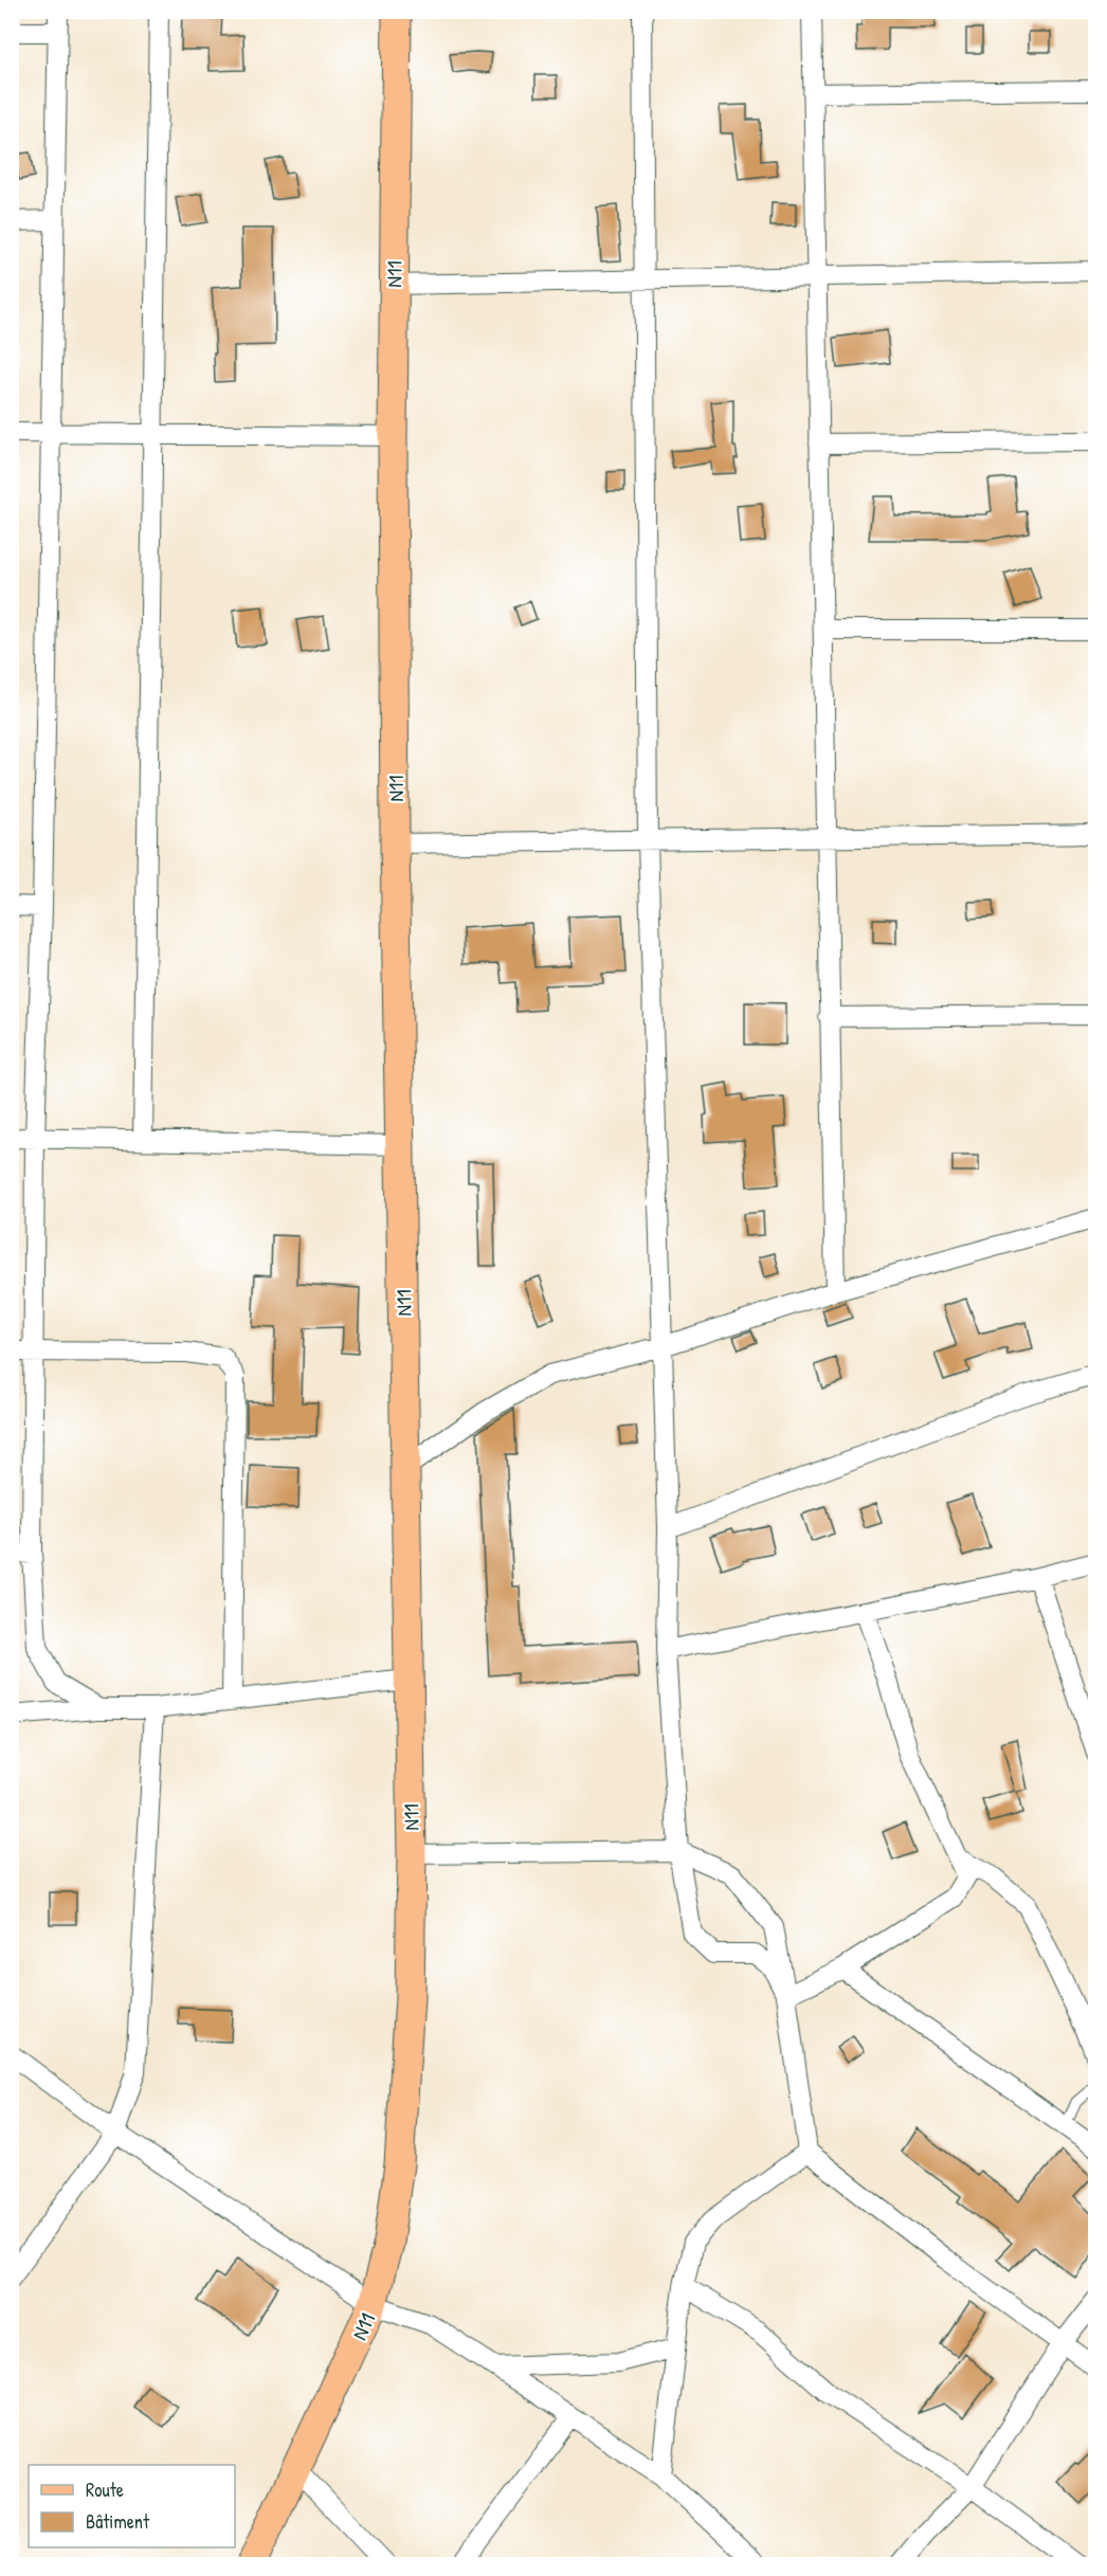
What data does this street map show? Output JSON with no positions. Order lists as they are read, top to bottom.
{
  "streets": {
    "main road": ["N11"]
  },
  "legend": ["Route", "Bâtiment"]
}
